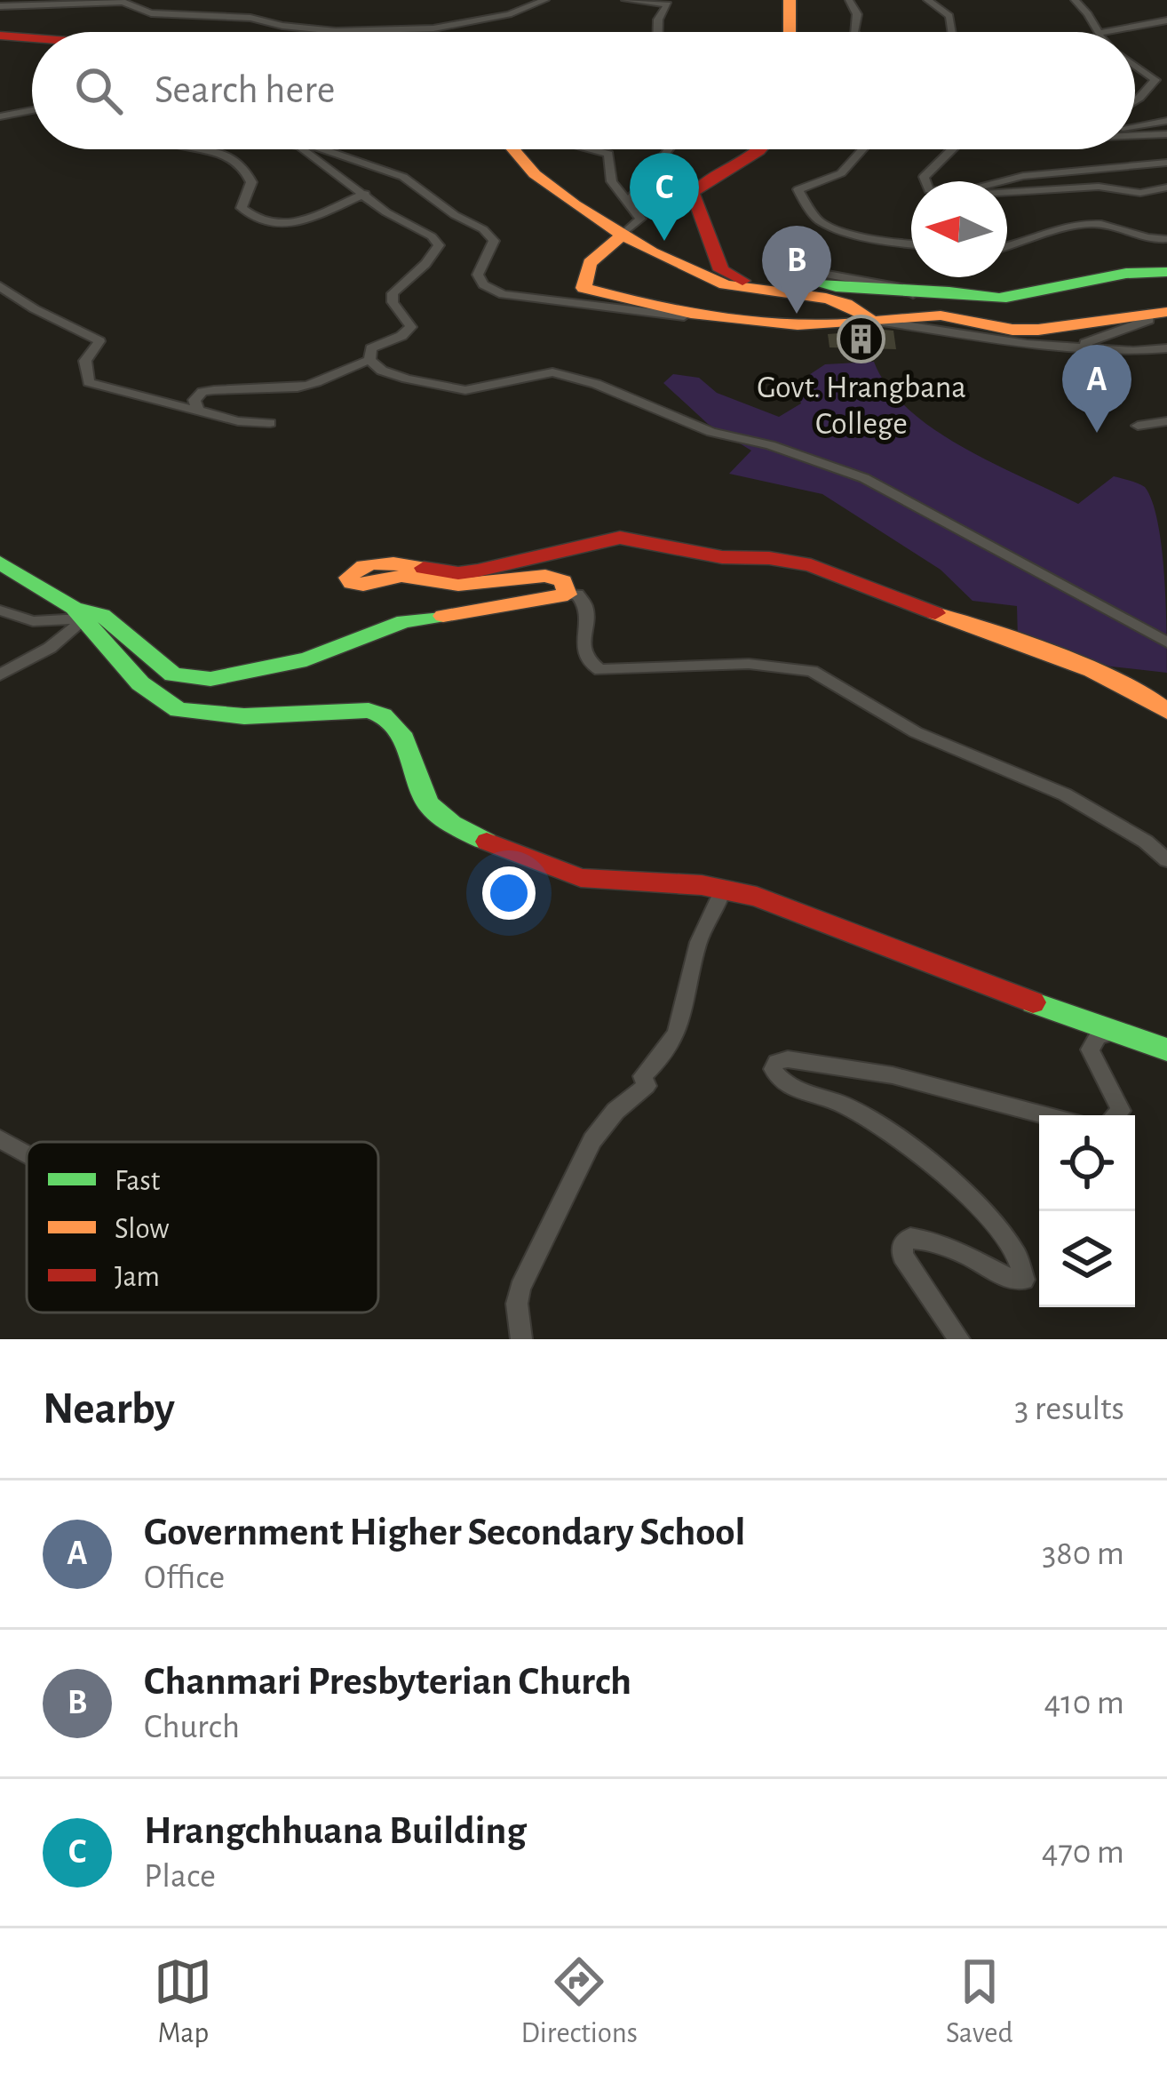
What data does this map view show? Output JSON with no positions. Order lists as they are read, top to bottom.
{
  "places": {
    "building": ["Govt. Hrangbana College"]
  },
  "legend": ["Fast", "Slow", "Jam"],
  "north": "left",
  "page": {
    "search": "Search here",
    "pins": ["C", "B", "A"],
    "heading": ["Nearby", "3 results"],
    "list": [
      {
        "mark": "A",
        "name": "Government Higher Secondary School",
        "note": "Office",
        "value": "380 m"
      },
      {
        "mark": "B",
        "name": "Chanmari Presbyterian Church",
        "note": "Church",
        "value": "410 m"
      },
      {
        "mark": "C",
        "name": "Hrangchhuana Building",
        "note": "Place",
        "value": "470 m"
      }
    ],
    "nav": ["Map", "Directions", "Saved"]
  }
}
